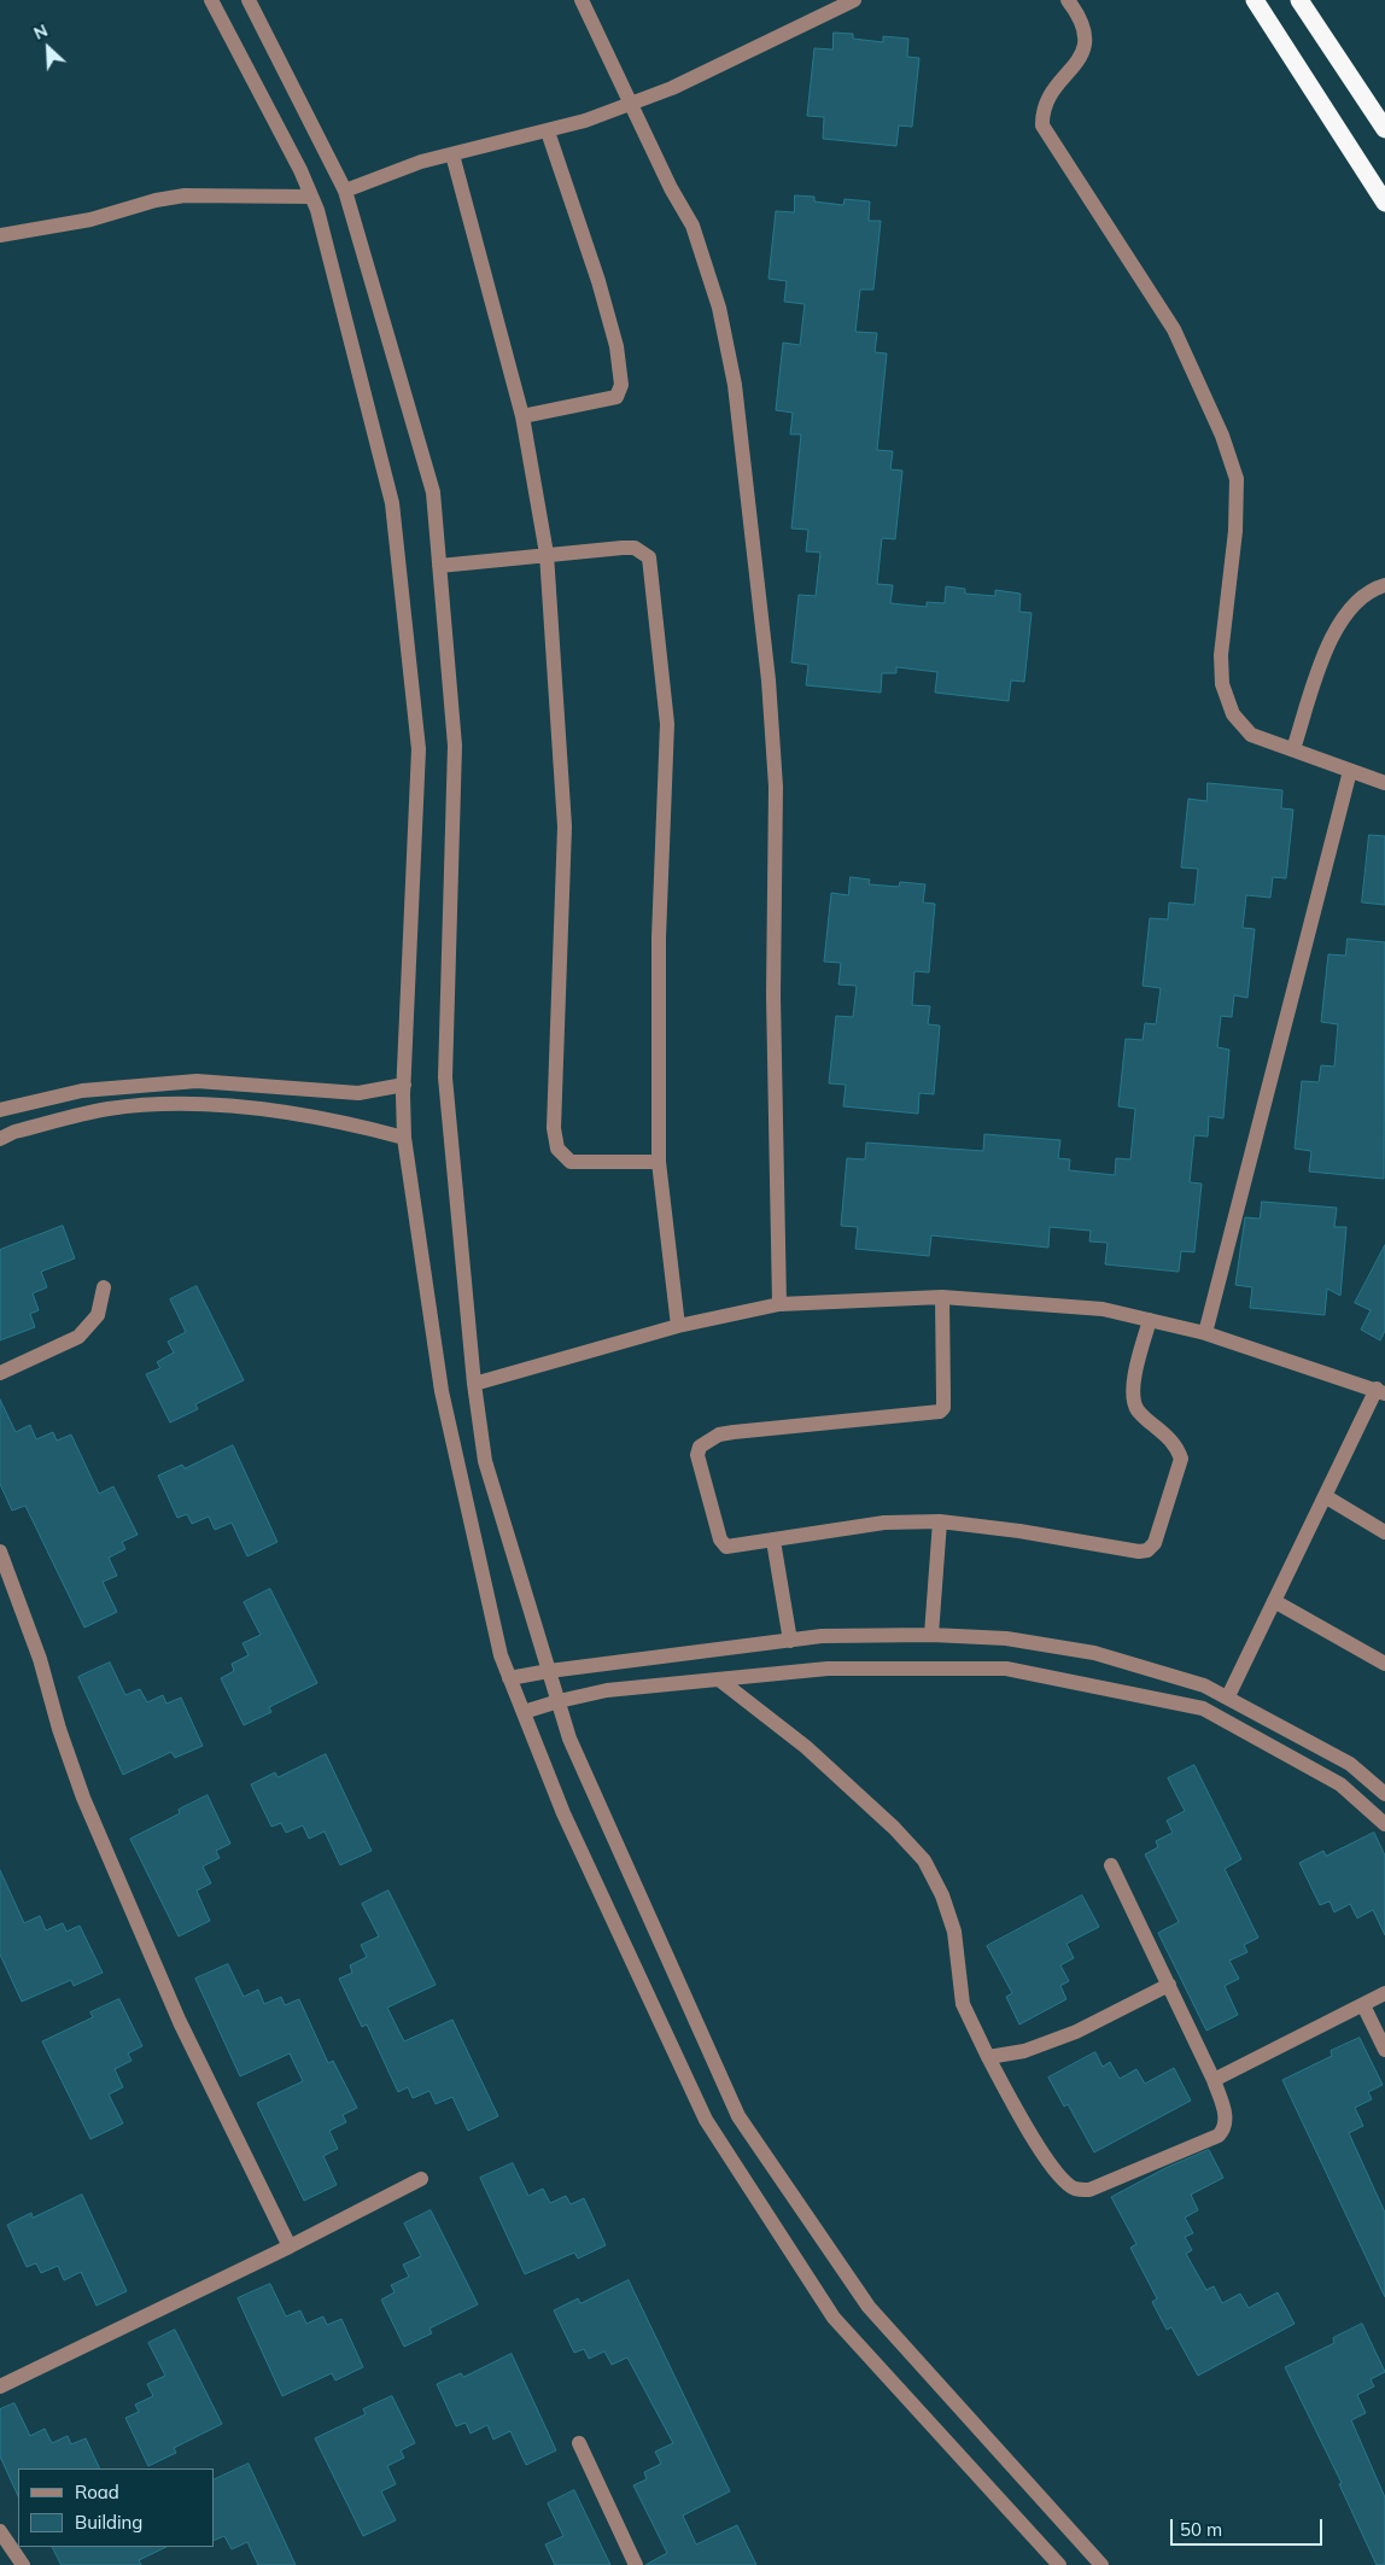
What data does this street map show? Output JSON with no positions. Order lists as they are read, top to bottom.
{
  "legend": ["Road", "Building"],
  "scale_bar": "50 m",
  "north": "top left"
}
